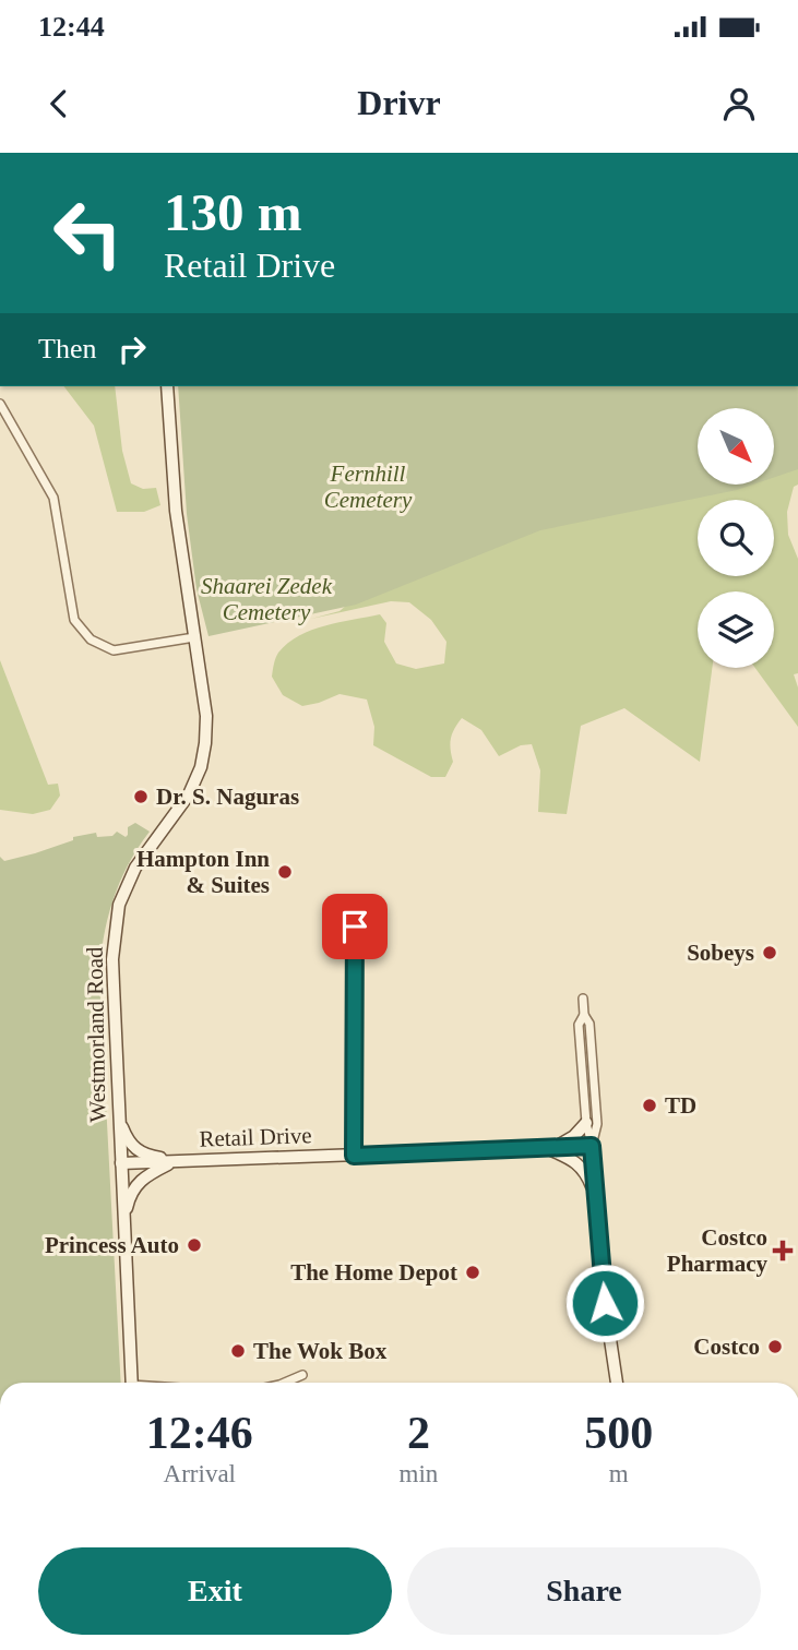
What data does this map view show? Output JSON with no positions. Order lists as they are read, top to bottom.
{
  "streets": {
    "street": ["Westmorland Road", "Retail Drive"]
  },
  "crossings": [
    ["Westmorland Road", "Retail Drive"]
  ],
  "parks": ["Fernhill Cemetery", "Shaarei Zedek Cemetery"],
  "places": {
    "other": [
      "Dr. S. Naguras",
      "Hampton Inn & Suites",
      "Sobeys",
      "TD",
      "Princess Auto",
      "The Home Depot",
      "Costco",
      "The Wok Box"
    ],
    "health": ["Costco Pharmacy"]
  },
  "north": "bottom right",
  "page": {
    "status": "12:44",
    "header": "Drivr",
    "turn": ["130 m", "Retail Drive"],
    "then": "Then",
    "eta": [
      "12:46",
      "Arrival",
      "2",
      "min",
      "500",
      "m"
    ],
    "buttons": ["Exit", "Share"]
  }
}
